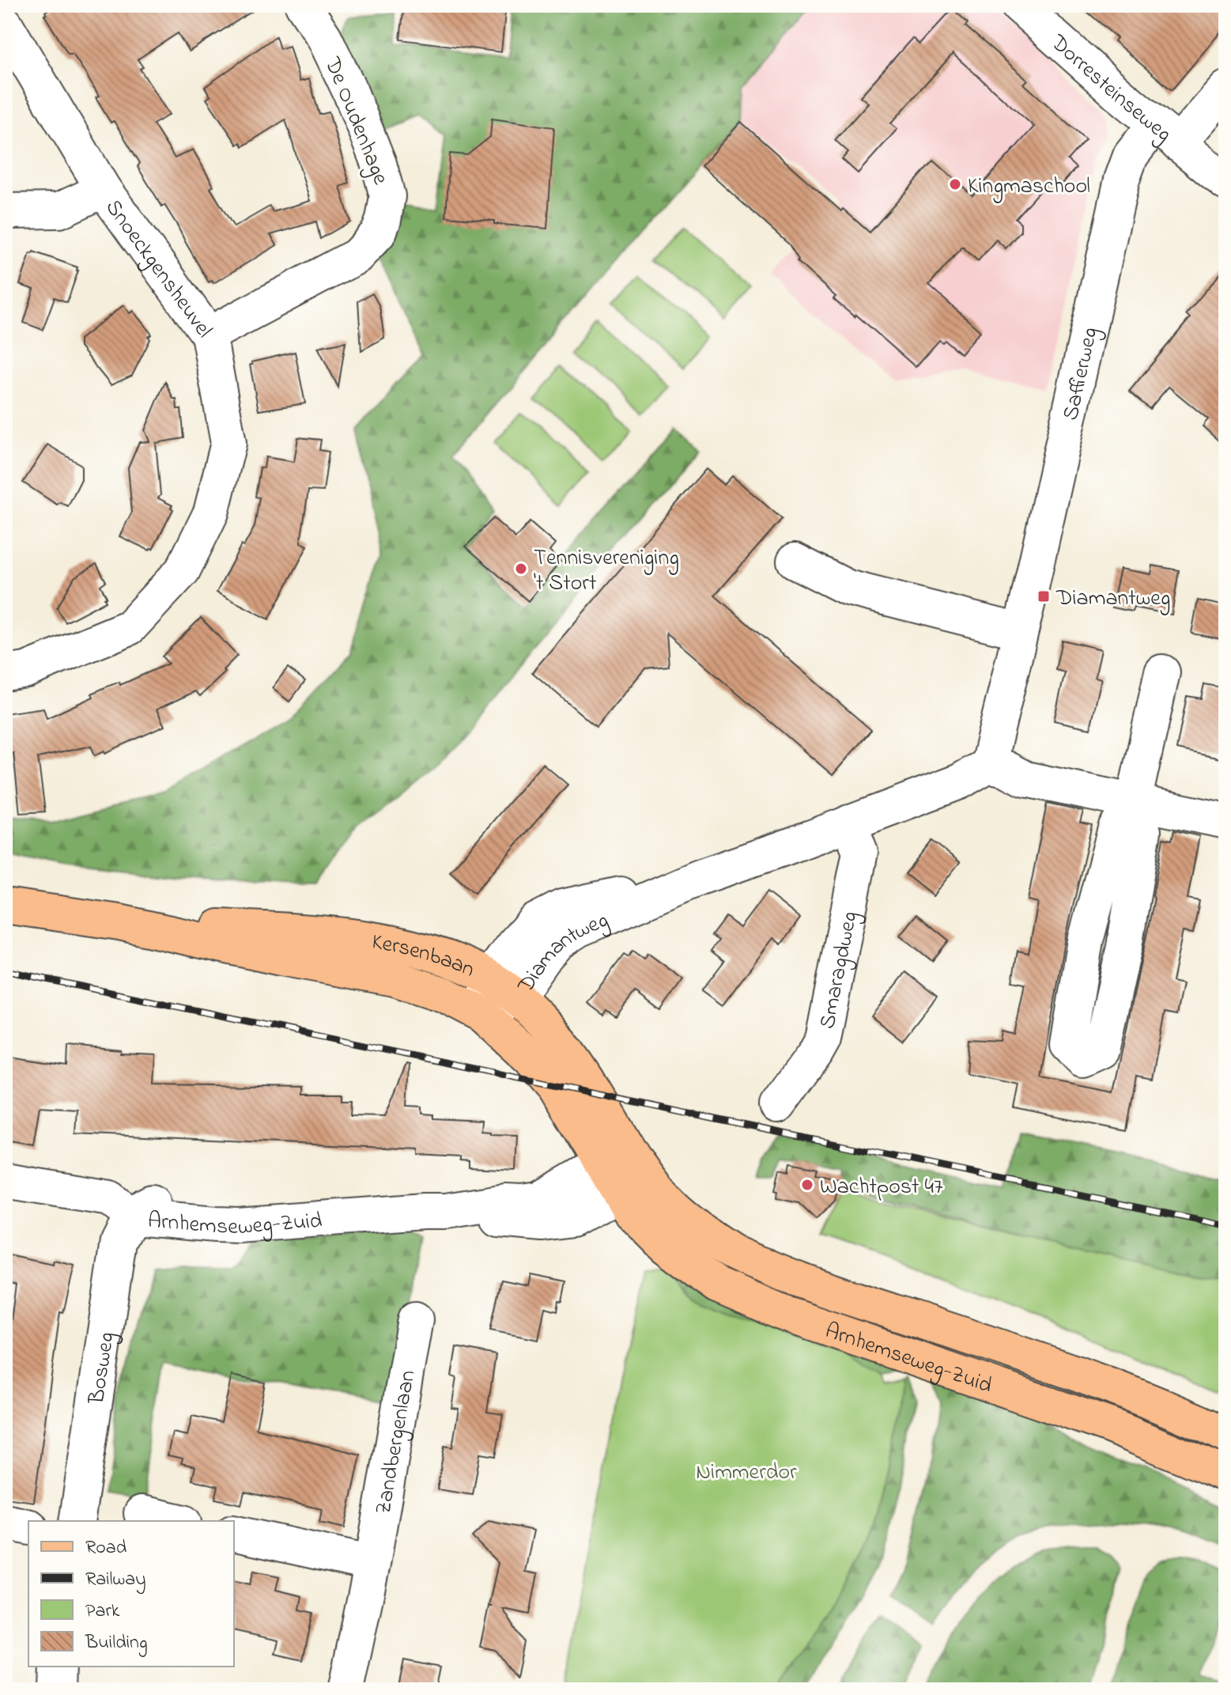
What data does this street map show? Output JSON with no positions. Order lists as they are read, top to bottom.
{
  "streets": {
    "main road": ["Kersenbaan", "Arnhemseweg-Zuid"],
    "street": [
      "Dorresteinseweg",
      "De Oudenhage",
      "Snoeckgensheuvel",
      "Saffierweg",
      "Diamantweg",
      "Smaragdweg",
      "Bosweg",
      "Zandbergenlaan"
    ]
  },
  "crossings": [
    ["Dorresteinseweg", "Saffierweg"],
    ["De Oudenhage", "Snoeckgensheuvel"],
    ["Saffierweg", "Diamantweg"],
    ["Diamantweg", "Kersenbaan"],
    ["Diamantweg", "Smaragdweg"],
    ["Kersenbaan", "Arnhemseweg-Zuid"],
    ["Arnhemseweg-Zuid", "Bosweg"]
  ],
  "parks": ["Nimmerdor"],
  "places": {
    "other": ["Kingmaschool", "Tennisvereniging 't Stort", "Wachtpost 47"],
    "transit": ["Diamantweg"]
  },
  "legend": [
    "Road",
    "Railway",
    "Park",
    "Building"
  ]
}
